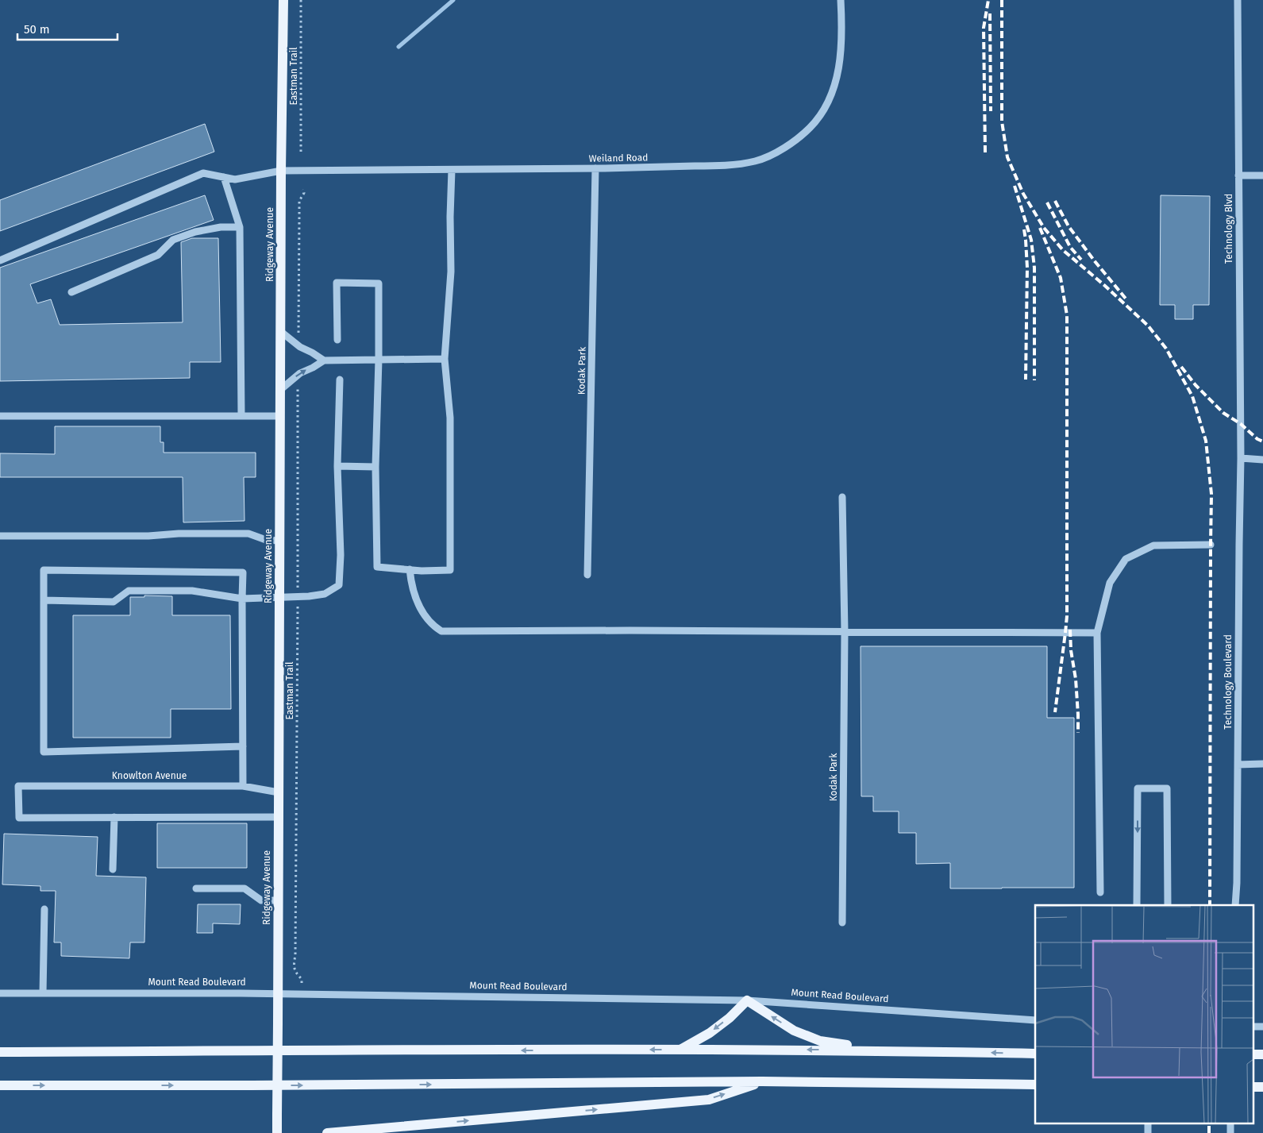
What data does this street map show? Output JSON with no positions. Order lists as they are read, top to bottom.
{
  "streets": {
    "main road": ["Ridgeway Avenue"],
    "street": [
      "Weiland Road",
      "Technology Blvd",
      "Kodak Park",
      "Technology Boulevard",
      "Knowlton Avenue",
      "Mount Read Boulevard"
    ],
    "path": ["Eastman Trail"]
  },
  "crossings": [
    ["Eastman Trail", "Mount Read Boulevard"],
    ["Weiland Road", "Ridgeway Avenue"],
    ["Weiland Road", "Kodak Park"],
    ["Technology Blvd", "Technology Boulevard"],
    ["Ridgeway Avenue", "Knowlton Avenue"],
    ["Ridgeway Avenue", "Mount Read Boulevard"]
  ],
  "scale_bar": "50 m"
}
